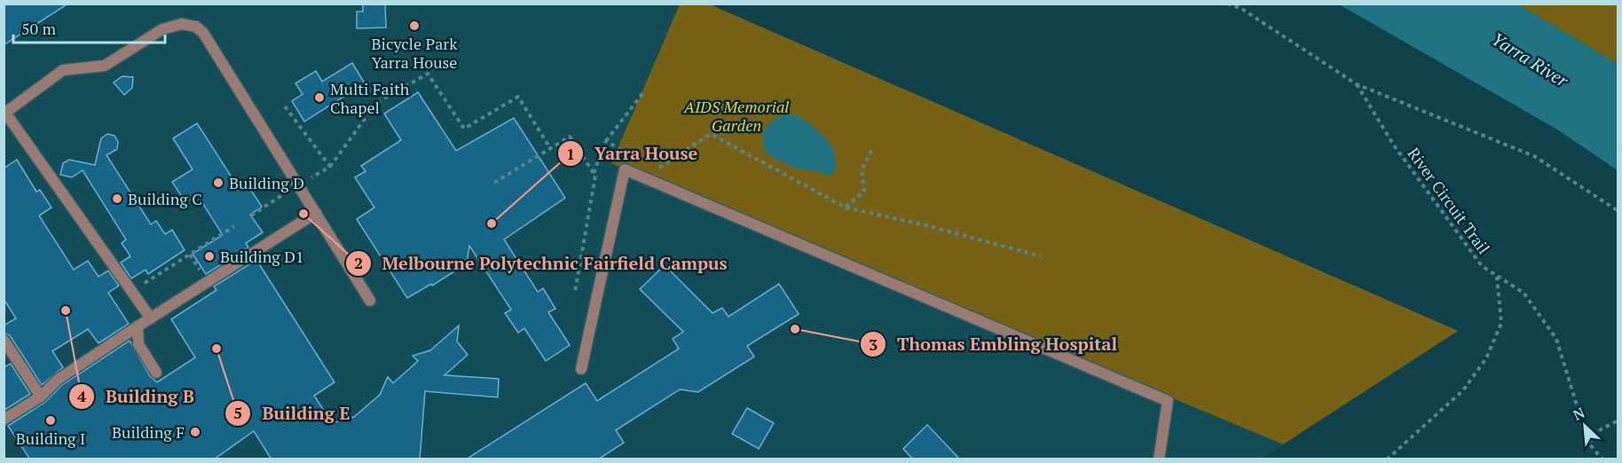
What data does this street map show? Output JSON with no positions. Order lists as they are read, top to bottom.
{
  "streets": {
    "path": ["River Circuit Trail"]
  },
  "water": ["Yarra River"],
  "parks": ["AIDS Memorial Garden"],
  "places": [
    "Bicycle Park Yarra House",
    "Multi Faith Chapel",
    "Building D",
    "Building C",
    "Melbourne Polytechnic Fairfield Campus",
    "Yarra House",
    "Building D1",
    "Building B",
    "Thomas Embling Hospital",
    "Building E",
    "Building I",
    "Building F"
  ],
  "scale_bar": "50 m",
  "north": "top left"
}
